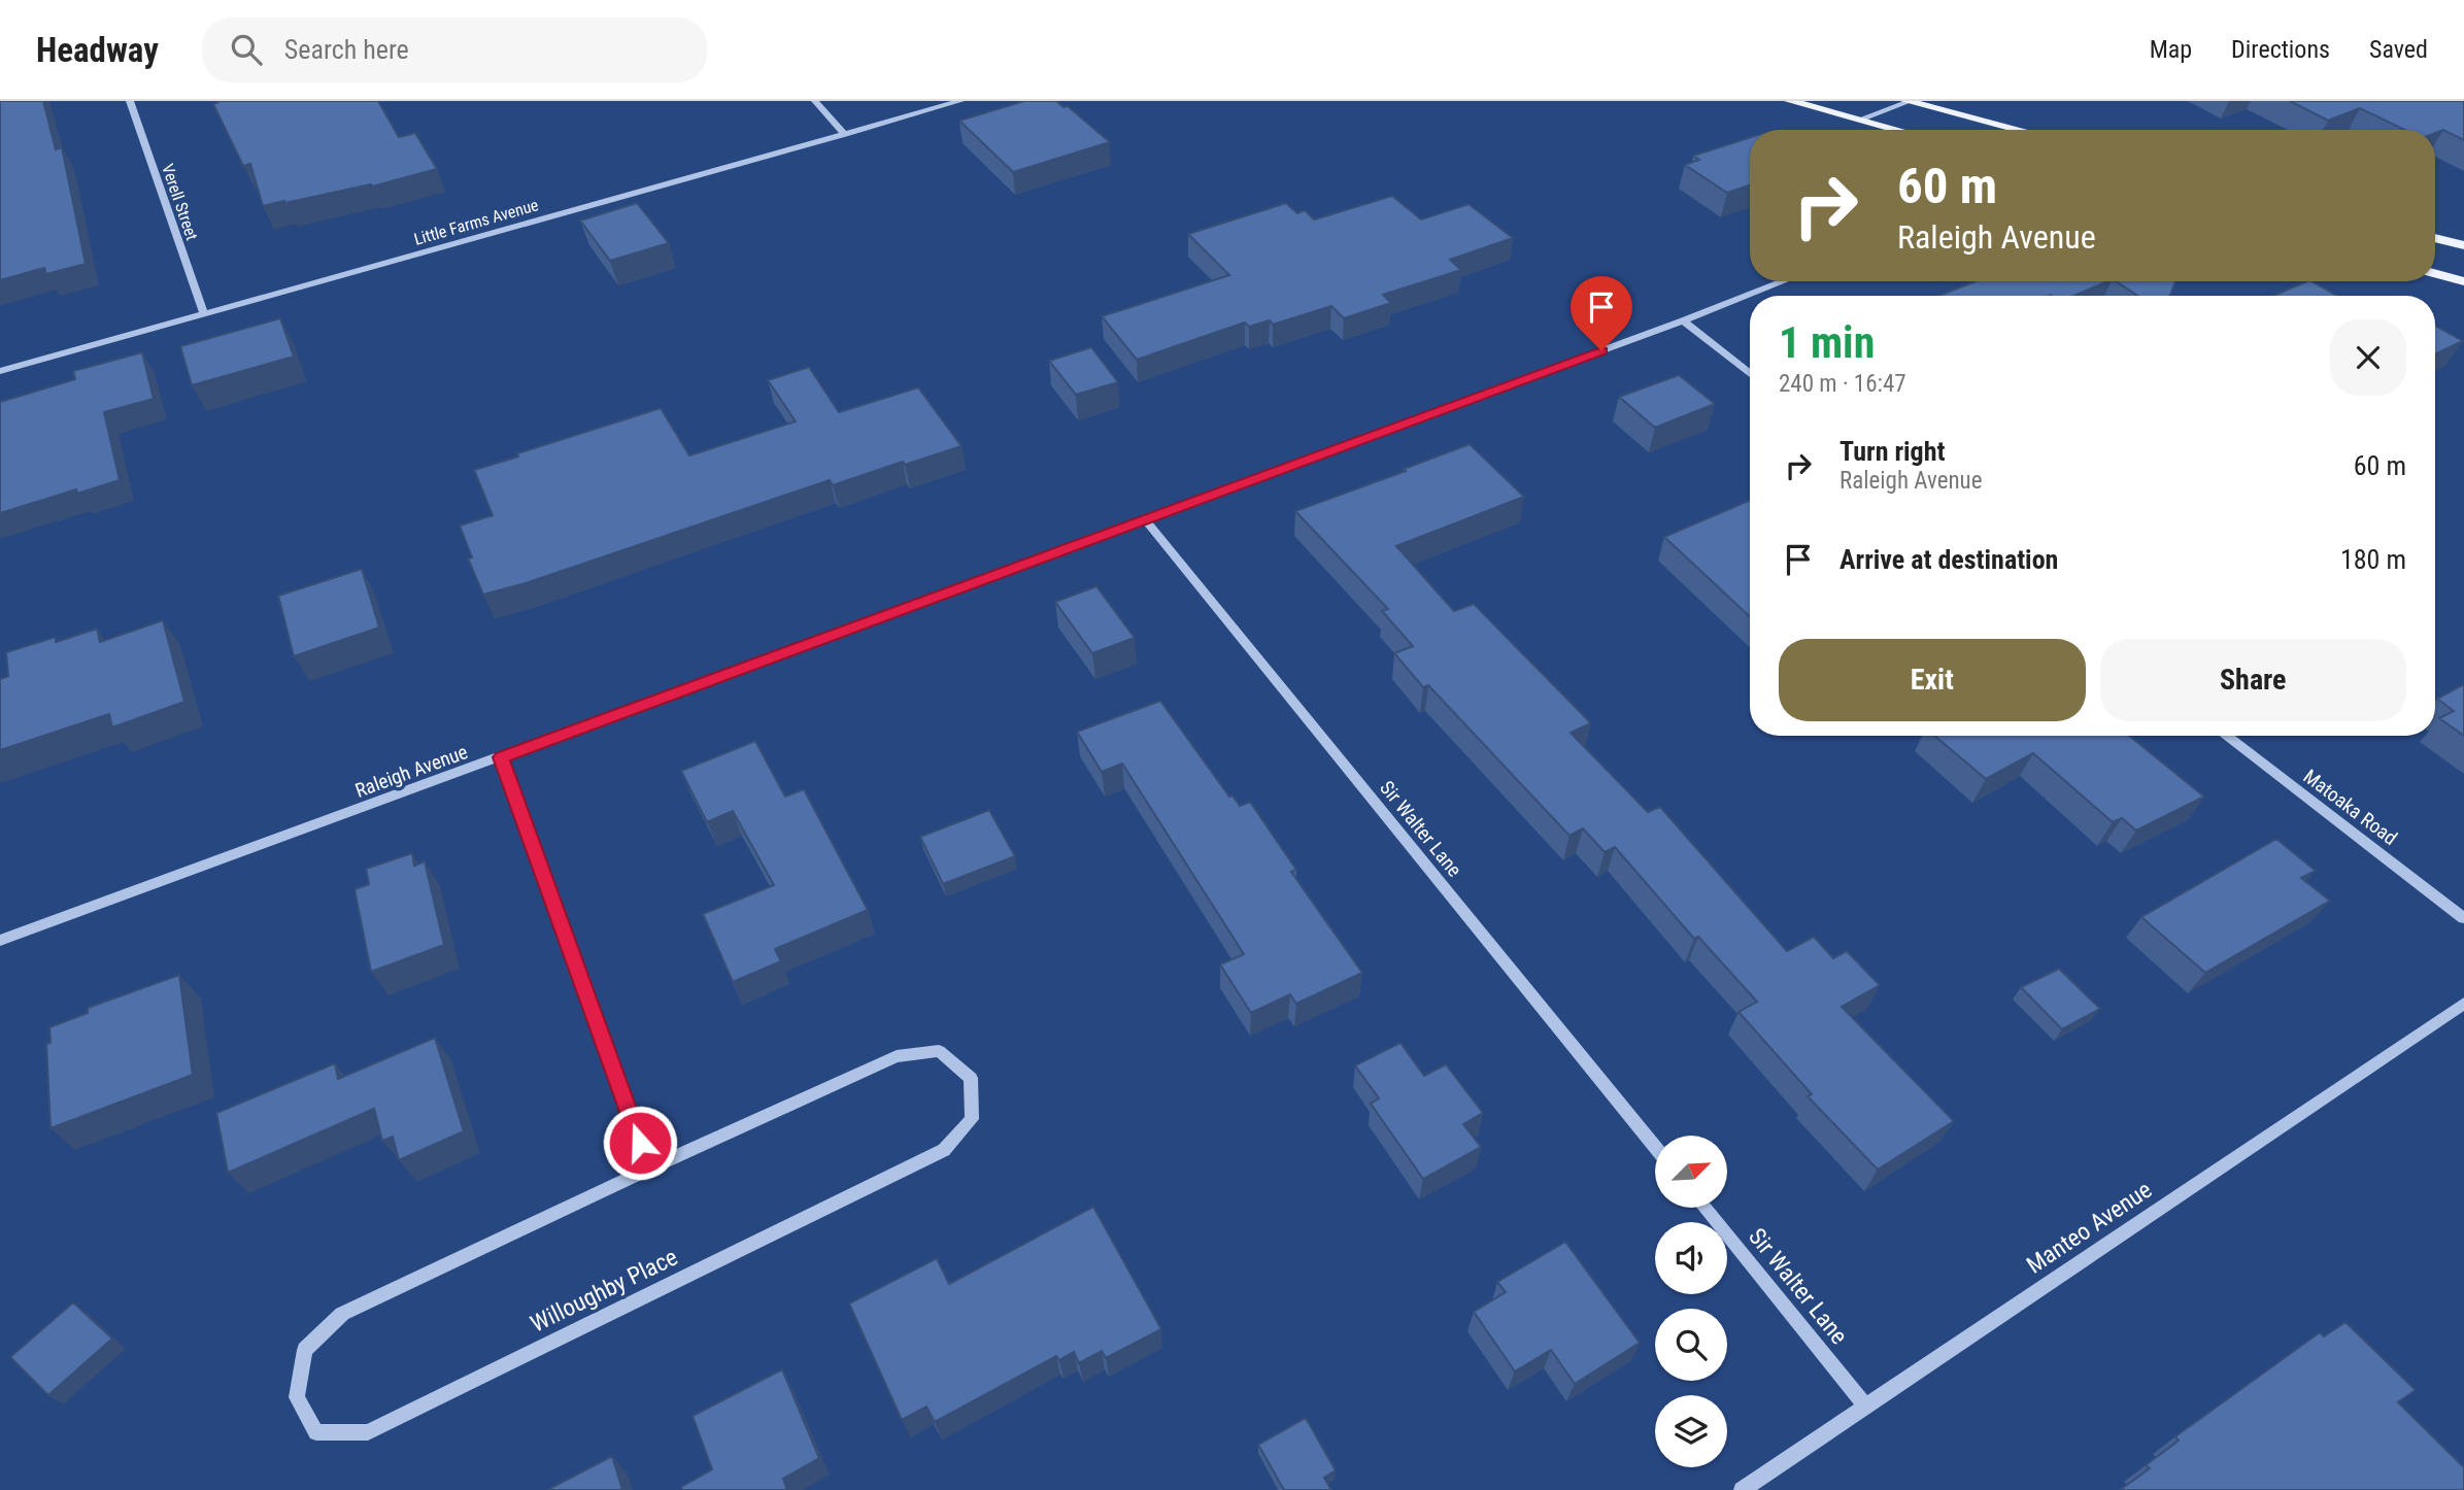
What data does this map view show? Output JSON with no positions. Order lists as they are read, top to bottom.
{
  "streets": {
    "street": [
      "Verell Street",
      "Little Farms Avenue",
      "Raleigh Avenue",
      "Matoaka Road",
      "Sir Walter Lane",
      "Manteo Avenue",
      "Willoughby Place"
    ]
  },
  "crossings": [
    ["Verell Street", "Little Farms Avenue"],
    ["Raleigh Avenue", "Sir Walter Lane"],
    ["Sir Walter Lane", "Manteo Avenue"]
  ],
  "north": "top right",
  "page": {
    "header": "Headway",
    "search": "Search here",
    "nav": ["Map", "Directions", "Saved"],
    "turn": ["60 m", "Raleigh Avenue"],
    "heading": ["1 min", "240 m · 16:47"],
    "list": [
      {
        "name": "Turn right",
        "note": "Raleigh Avenue",
        "value": "60 m"
      },
      {
        "name": "Arrive at destination",
        "value": "180 m"
      }
    ],
    "buttons": ["Exit", "Share"]
  }
}
